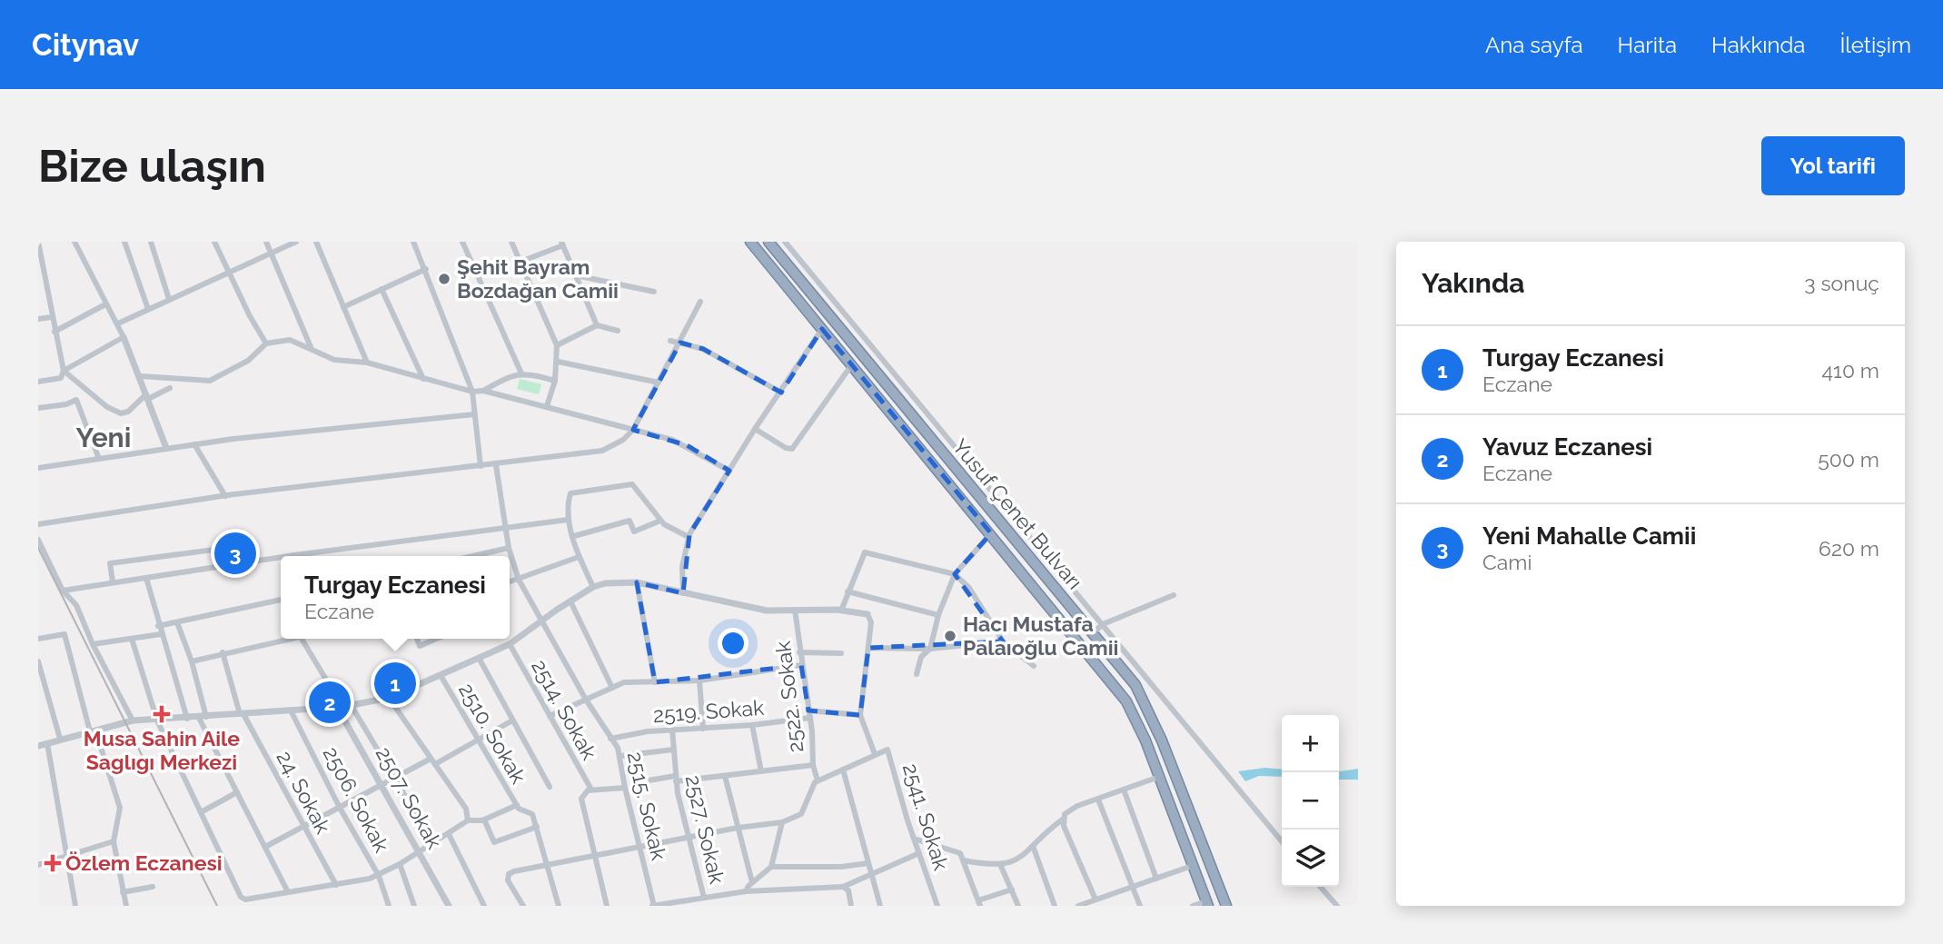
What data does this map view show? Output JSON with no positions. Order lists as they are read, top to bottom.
{
  "streets": {
    "highway": ["Yusuf Çenet Bulvarı"],
    "street": [
      "2522. Sokak",
      "2514. Sokak",
      "2519. Sokak",
      "2510. Sokak",
      "24. Sokak",
      "2507. Sokak",
      "2506. Sokak",
      "2515. Sokak",
      "2541. Sokak",
      "2527. Sokak"
    ]
  },
  "crossings": [
    ["2522. Sokak", "2519. Sokak"],
    ["2519. Sokak", "2515. Sokak"],
    ["2519. Sokak", "2527. Sokak"]
  ],
  "districts": ["Yeni"],
  "places": {
    "other": ["Şehit Bayram Bozdağan Camii", "Hacı Mustafa Palaıoğlu Camii"],
    "health": ["Musa Sahin Aile Saglıgı Merkezi", "Özlem Eczanesi"]
  },
  "page": {
    "header": "Citynav",
    "nav": [
      "Ana sayfa",
      "Harita",
      "Hakkında",
      "İletişim"
    ],
    "buttons": "Yol tarifi",
    "title": "Bize ulaşın",
    "heading": ["Yakında", "3 sonuç"],
    "list": [
      {
        "mark": "1",
        "name": "Turgay Eczanesi",
        "note": "Eczane",
        "value": "410 m"
      },
      {
        "mark": "2",
        "name": "Yavuz Eczanesi",
        "note": "Eczane",
        "value": "500 m"
      },
      {
        "mark": "3",
        "name": "Yeni Mahalle Camii",
        "note": "Cami",
        "value": "620 m"
      }
    ],
    "pins": ["3", "1", "2"],
    "popup": ["Turgay Eczanesi", "Eczane"],
    "map_buttons": ["+", "−"]
  }
}
